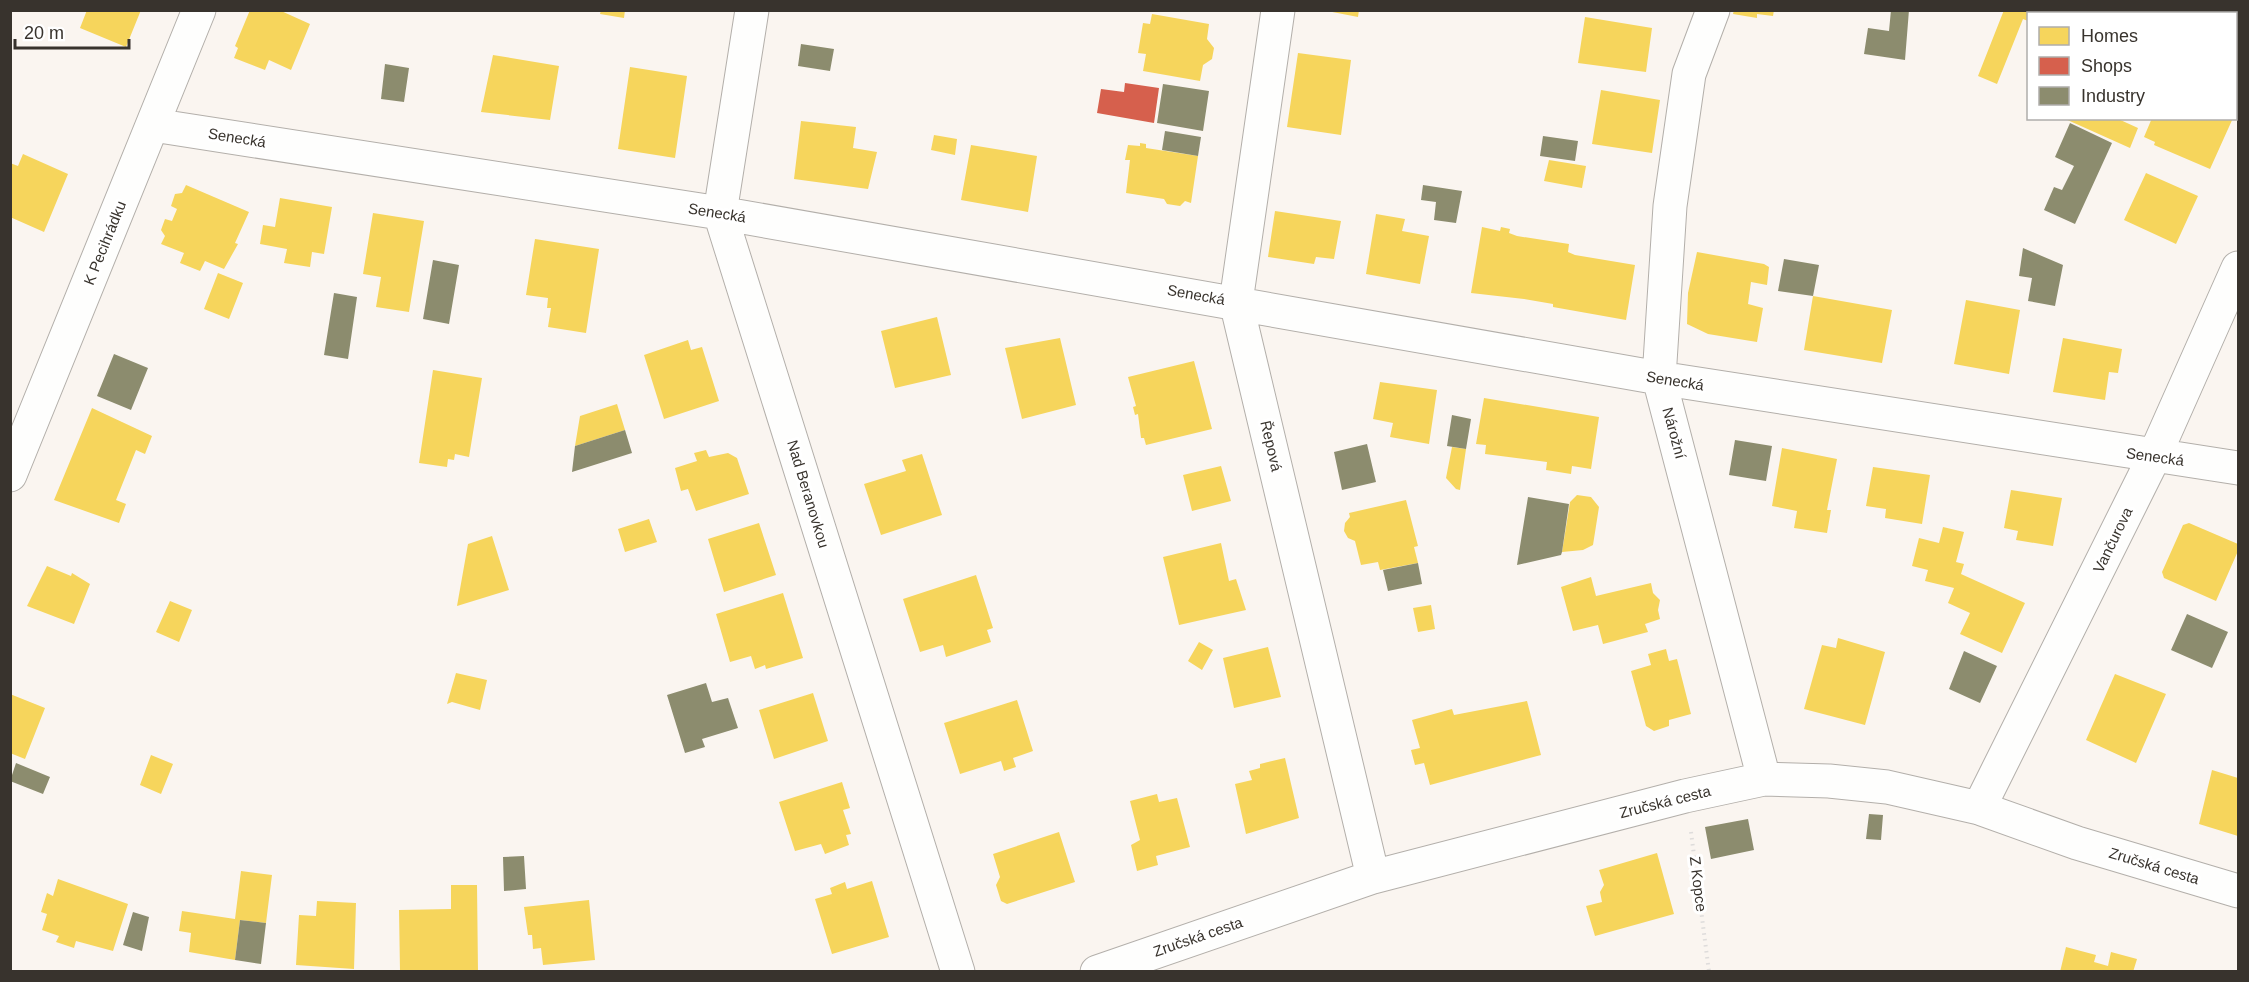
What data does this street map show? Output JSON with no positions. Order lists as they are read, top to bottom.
{
  "streets": {
    "street": [
      "Senecká",
      "K Pecihrádku",
      "Nárožní",
      "Řepová",
      "Nad Beranovkou",
      "Vančurova",
      "Zručská cesta"
    ],
    "path": ["Z Kopce"]
  },
  "crossings": [
    ["Senecká", "K Pecihrádku"],
    ["Senecká", "Nárožní"],
    ["Senecká", "Řepová"],
    ["Senecká", "Nad Beranovkou"],
    ["Senecká", "Vančurova"],
    ["Nárožní", "Zručská cesta"],
    ["Řepová", "Zručská cesta"],
    ["Vančurova", "Zručská cesta"],
    ["Zručská cesta", "Z Kopce"]
  ],
  "legend": ["Homes", "Shops", "Industry"],
  "scale_bar": "20 m"
}
